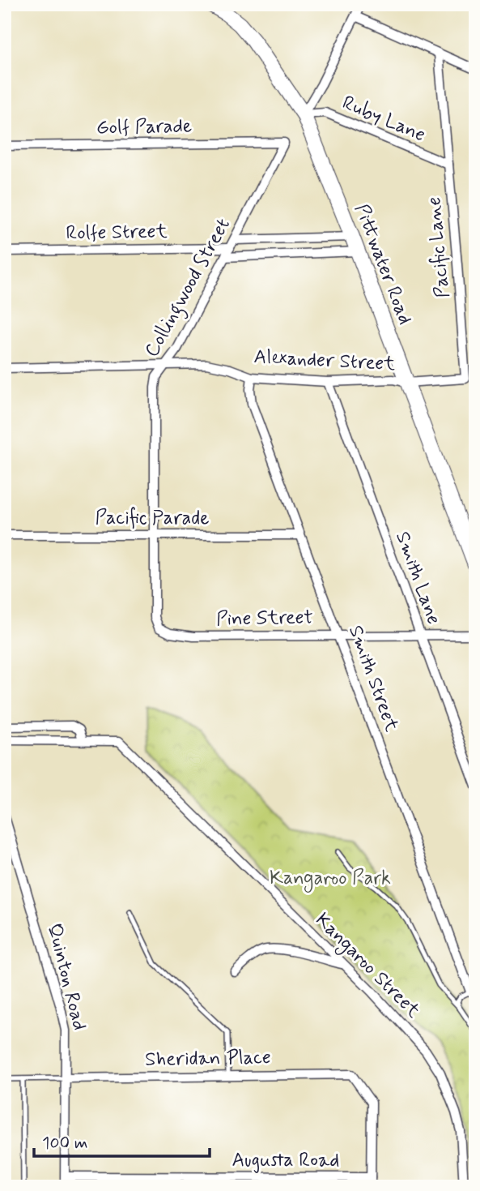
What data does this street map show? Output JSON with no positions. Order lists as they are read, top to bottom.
{
  "streets": {
    "main road": ["Pittwater Road"],
    "street": [
      "Ruby Lane",
      "Golf Parade",
      "Rolfe Street",
      "Pacific Lane",
      "Collingwood Street",
      "Alexander Street",
      "Pacific Parade",
      "Smith Lane",
      "Pine Street",
      "Smith Street",
      "Kangaroo Street",
      "Quinton Road",
      "Sheridan Place",
      "Augusta Road"
    ]
  },
  "crossings": [
    ["Ruby Lane", "Pacific Lane"],
    ["Ruby Lane", "Pittwater Road"],
    ["Golf Parade", "Collingwood Street"],
    ["Rolfe Street", "Collingwood Street"],
    ["Pacific Lane", "Pittwater Road"],
    ["Pacific Lane", "Alexander Street"],
    ["Pittwater Road", "Alexander Street"],
    ["Collingwood Street", "Alexander Street"],
    ["Collingwood Street", "Pacific Parade"],
    ["Collingwood Street", "Pine Street"],
    ["Alexander Street", "Smith Lane"],
    ["Alexander Street", "Smith Street"],
    ["Pacific Parade", "Smith Street"],
    ["Smith Lane", "Pine Street"],
    ["Pine Street", "Smith Street"],
    ["Quinton Road", "Sheridan Place"],
    ["Quinton Road", "Augusta Road"],
    ["Sheridan Place", "Augusta Road"]
  ],
  "parks": ["Kangaroo Park"],
  "scale_bar": "100 m"
}
